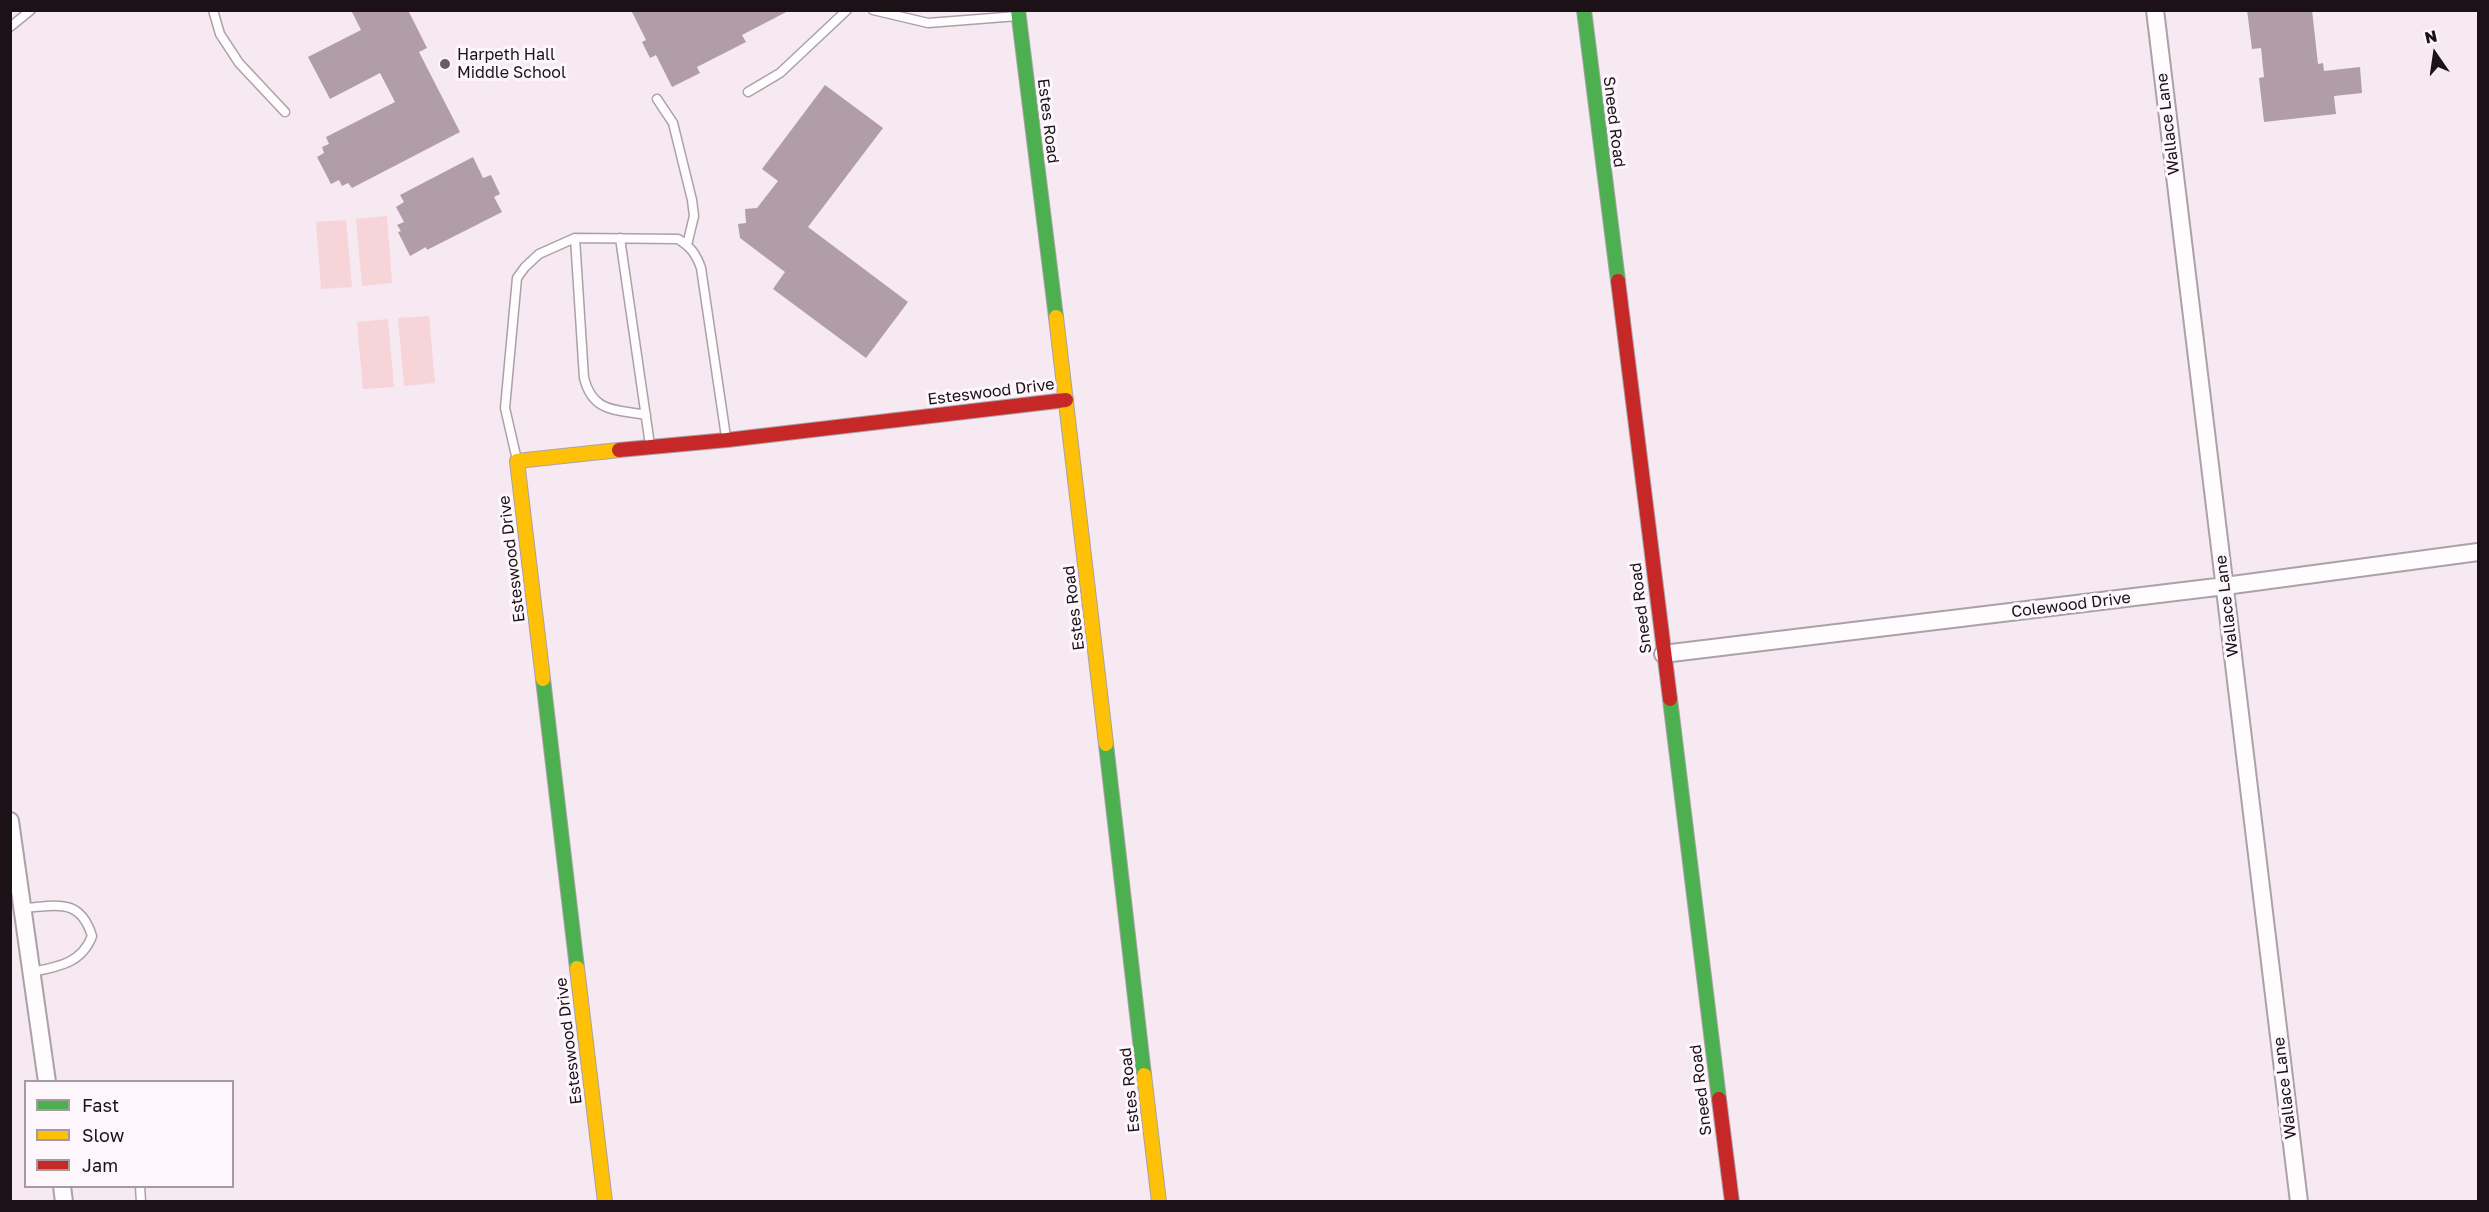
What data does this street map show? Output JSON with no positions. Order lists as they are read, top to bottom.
{
  "streets": {
    "street": [
      "Estes Road",
      "Sneed Road",
      "Wallace Lane",
      "Esteswood Drive",
      "Colewood Drive"
    ]
  },
  "crossings": [
    ["Estes Road", "Esteswood Drive"],
    ["Sneed Road", "Colewood Drive"],
    ["Wallace Lane", "Colewood Drive"]
  ],
  "places": ["Harpeth Hall Middle School"],
  "legend": ["Fast", "Slow", "Jam"],
  "north": "top"
}
